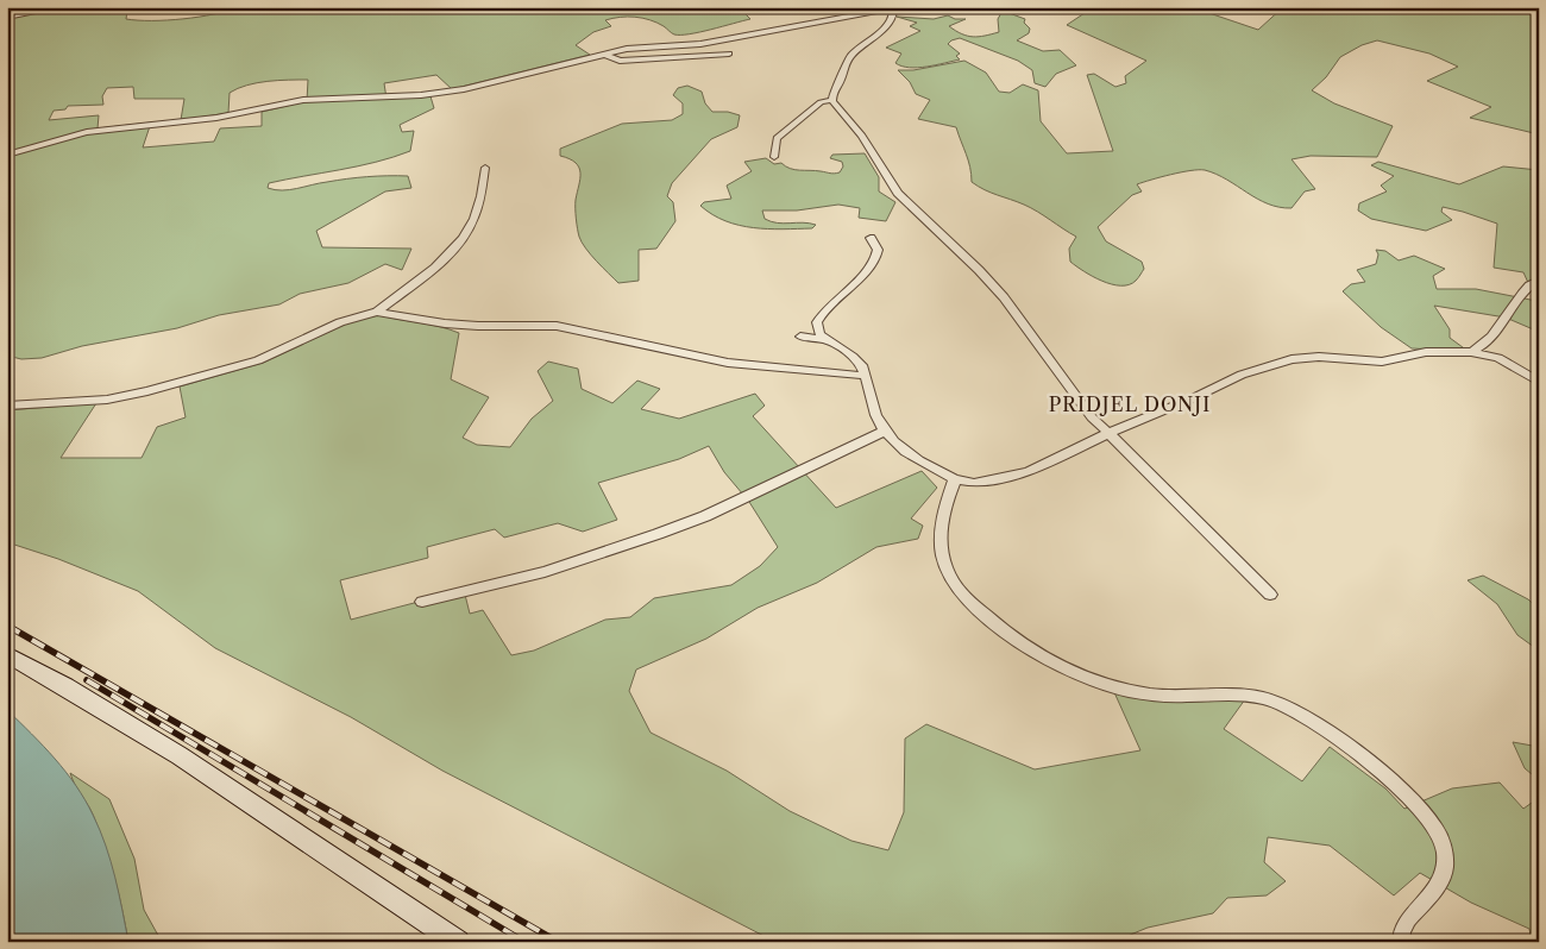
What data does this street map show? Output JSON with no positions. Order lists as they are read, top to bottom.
{
  "districts": ["PRIDJEL DONJI"]
}
